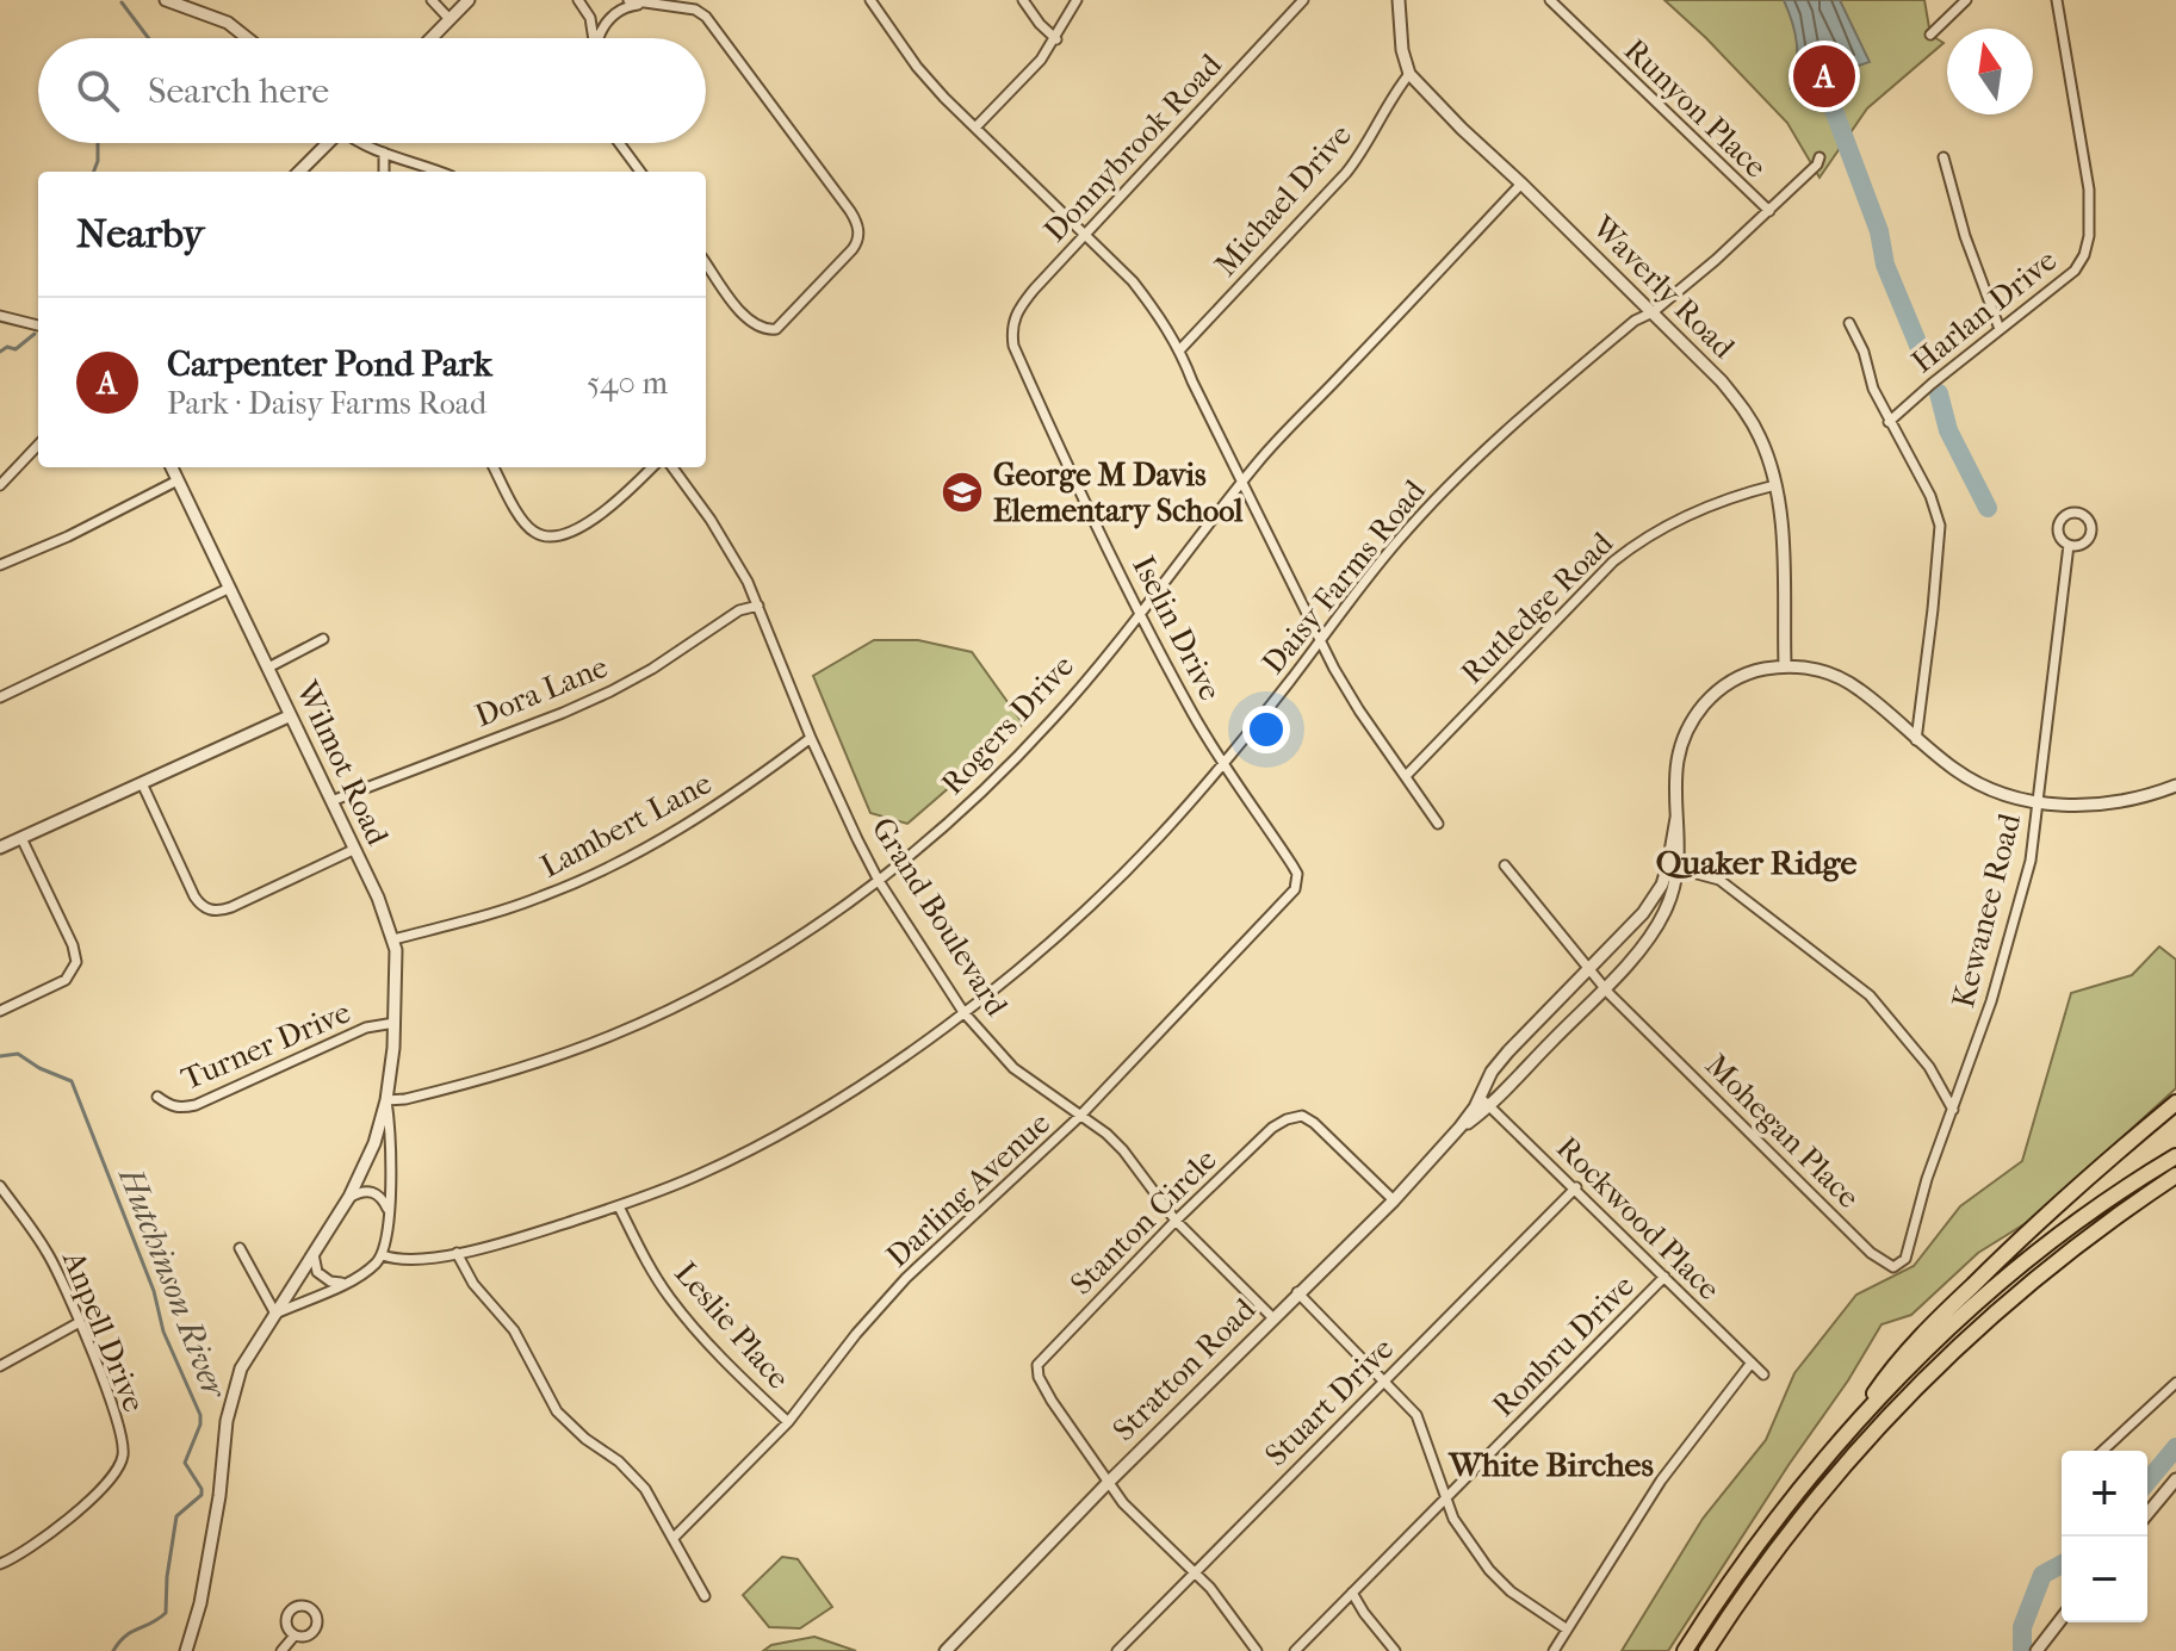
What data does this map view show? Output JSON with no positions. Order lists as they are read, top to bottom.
{
  "streets": {
    "street": [
      "Runyon Place",
      "Donnybrook Road",
      "Michael Drive",
      "Waverly Road",
      "Harlan Drive",
      "Daisy Farms Road",
      "Rutledge Road",
      "Iselin Drive",
      "Dora Lane",
      "Rogers Drive",
      "Wilmot Road",
      "Lambert Lane",
      "Kewanee Road",
      "Grand Boulevard",
      "Turner Drive",
      "Mohegan Place",
      "Darling Avenue",
      "Rockwood Place",
      "Stanton Circle",
      "Leslie Place",
      "Anpell Drive",
      "Ronbru Drive",
      "Stratton Road",
      "Stuart Drive"
    ]
  },
  "crossings": [
    ["Runyon Place", "Daisy Farms Road"],
    ["Donnybrook Road", "Iselin Drive"],
    ["Michael Drive", "Waverly Road"],
    ["Waverly Road", "Daisy Farms Road"],
    ["Waverly Road", "Rutledge Road"],
    ["Waverly Road", "Rogers Drive"],
    ["Waverly Road", "Stratton Road"],
    ["Daisy Farms Road", "Iselin Drive"],
    ["Daisy Farms Road", "Wilmot Road"],
    ["Daisy Farms Road", "Grand Boulevard"],
    ["Daisy Farms Road", "Leslie Place"],
    ["Iselin Drive", "Rogers Drive"],
    ["Iselin Drive", "Darling Avenue"],
    ["Dora Lane", "Wilmot Road"],
    ["Dora Lane", "Grand Boulevard"],
    ["Rogers Drive", "Wilmot Road"],
    ["Rogers Drive", "Grand Boulevard"],
    ["Wilmot Road", "Lambert Lane"],
    ["Wilmot Road", "Turner Drive"],
    ["Lambert Lane", "Grand Boulevard"],
    ["Kewanee Road", "Mohegan Place"],
    ["Kewanee Road", "Stratton Road"],
    ["Grand Boulevard", "Darling Avenue"],
    ["Grand Boulevard", "Stanton Circle"],
    ["Grand Boulevard", "Stratton Road"],
    ["Mohegan Place", "Stratton Road"],
    ["Darling Avenue", "Leslie Place"],
    ["Rockwood Place", "Ronbru Drive"],
    ["Rockwood Place", "Stratton Road"],
    ["Rockwood Place", "Stuart Drive"],
    ["Stanton Circle", "Stratton Road"]
  ],
  "districts": ["Quaker Ridge", "White Birches"],
  "water": ["Hutchinson River"],
  "places": {
    "school or university": ["George M Davis Elementary School"]
  },
  "north": "top",
  "page": {
    "search": "Search here",
    "pins": "A",
    "heading": "Nearby",
    "list": [
      {
        "mark": "A",
        "name": "Carpenter Pond Park",
        "note": "Park · Daisy Farms Road",
        "value": "540 m"
      }
    ],
    "map_buttons": ["+", "−"]
  }
}
